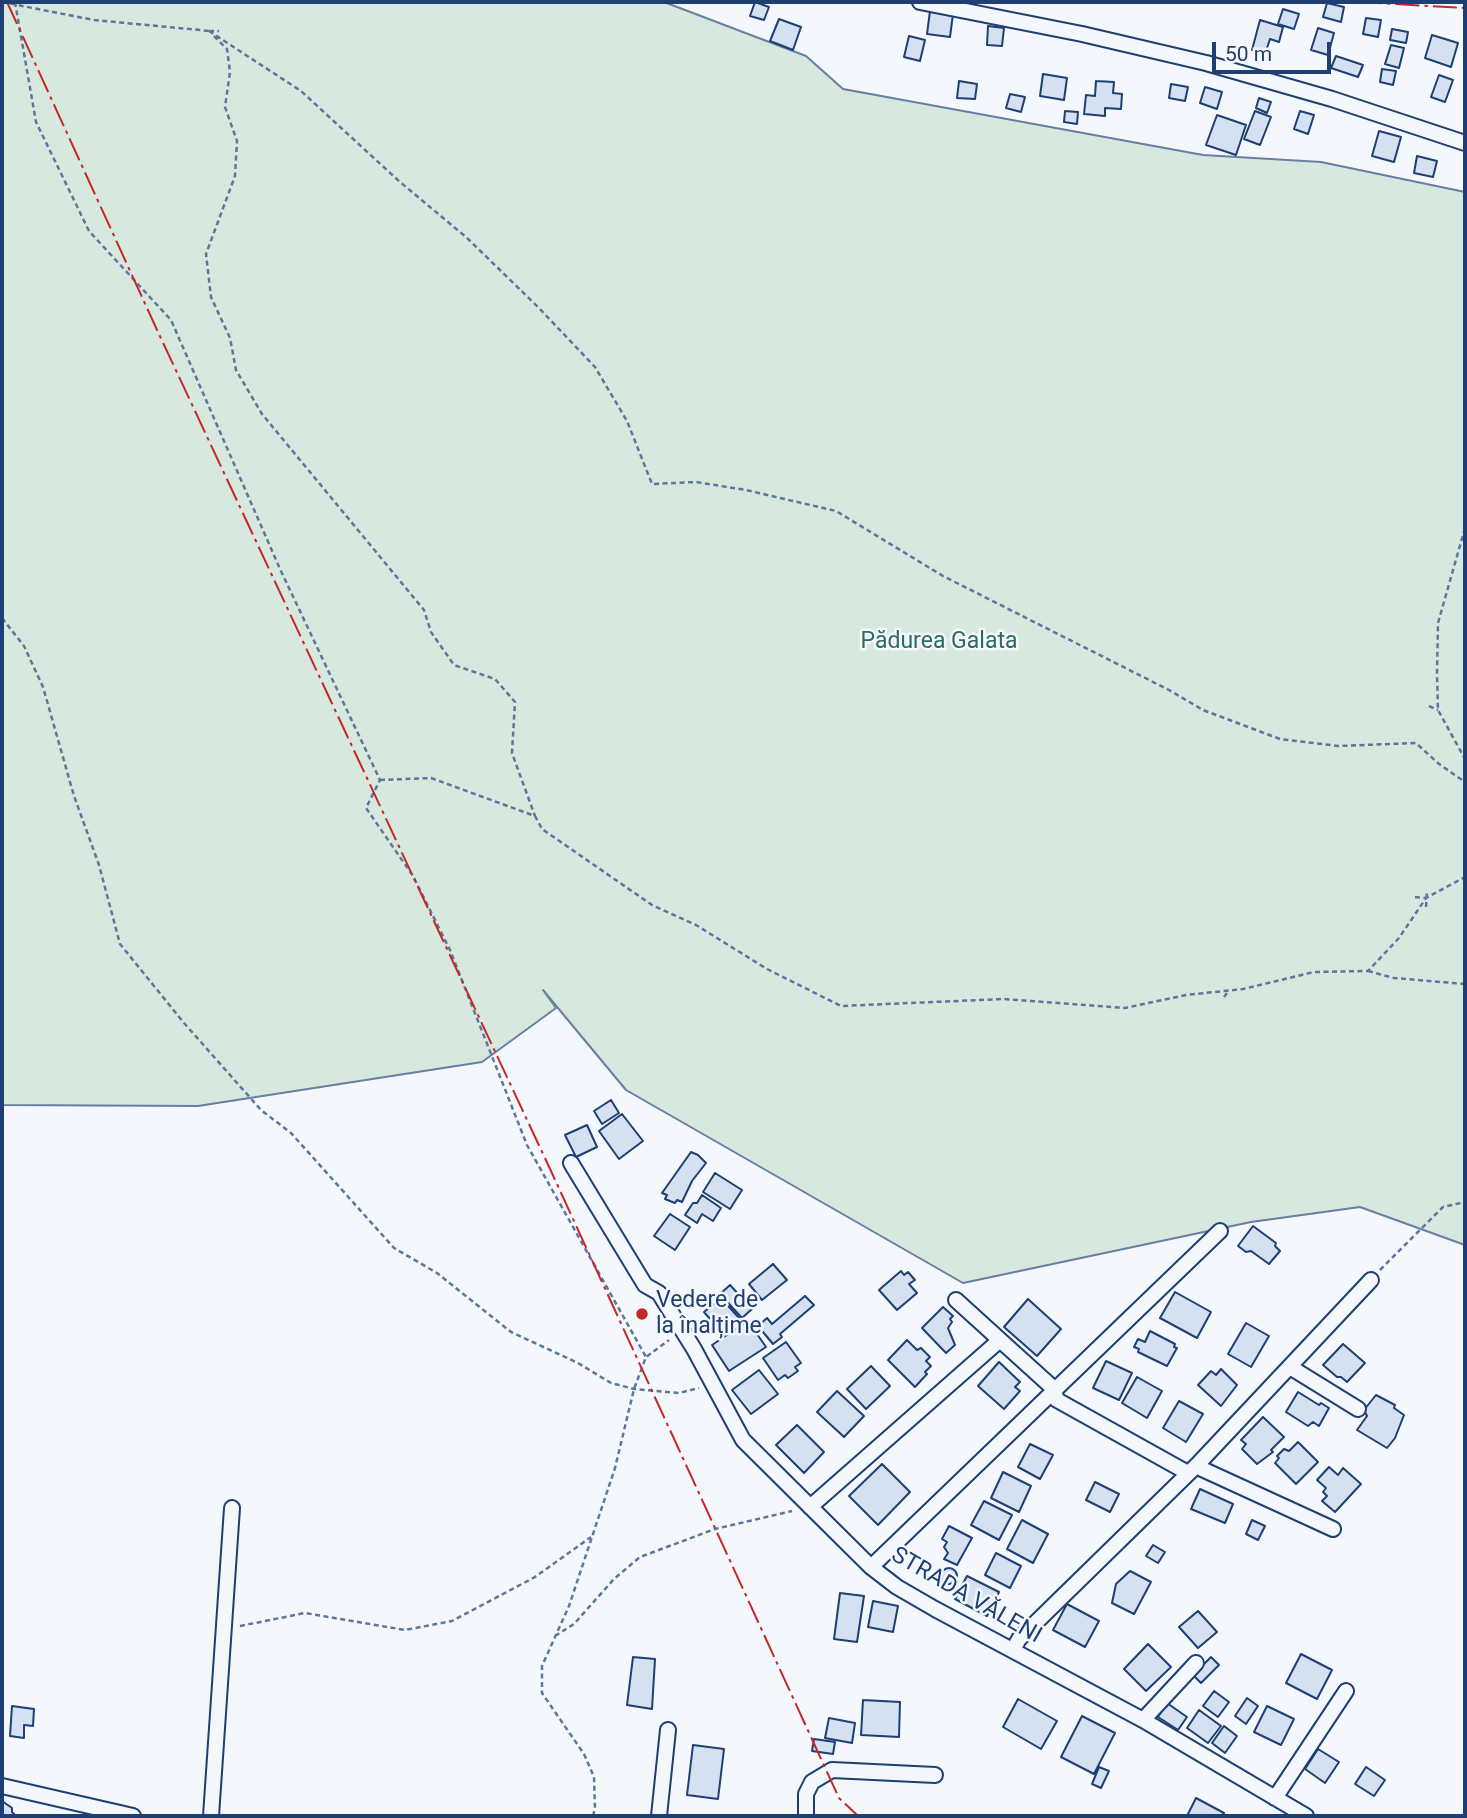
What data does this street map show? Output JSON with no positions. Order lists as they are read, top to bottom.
{
  "streets": {
    "street": ["STRADA VĂLENI"]
  },
  "parks": ["Pădurea Galata"],
  "places": ["Vedere de la înalțime"],
  "scale_bar": "50 m"
}
